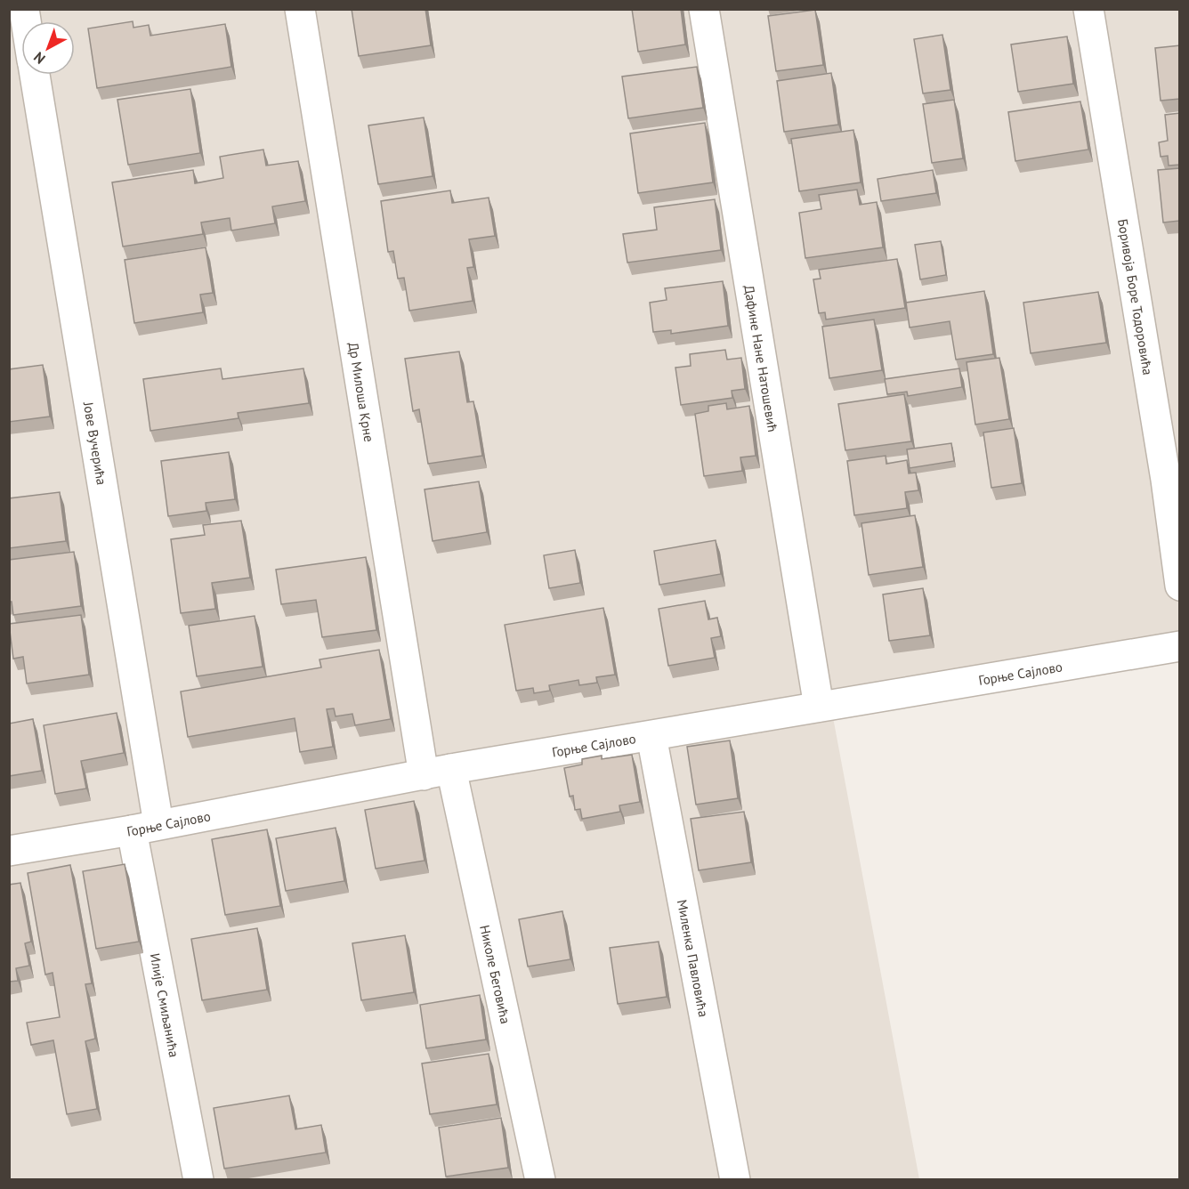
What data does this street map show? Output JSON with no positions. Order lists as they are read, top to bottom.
{
  "streets": {
    "street": [
      "Боривоја Боре Тодоровића",
      "Дафине Нане Натошевић",
      "Др Милоша Крне",
      "Јове Вучерића",
      "Горње Сајлово",
      "Миленка Павловића",
      "Николе Беговића",
      "Илије Смиљанића"
    ]
  },
  "crossings": [
    ["Дафине Нане Натошевић", "Горње Сајлово"],
    ["Др Милоша Крне", "Горње Сајлово"],
    ["Др Милоша Крне", "Николе Беговића"],
    ["Јове Вучерића", "Горње Сајлово"],
    ["Јове Вучерића", "Илије Смиљанића"],
    ["Горње Сајлово", "Миленка Павловића"],
    ["Горње Сајлово", "Николе Беговића"],
    ["Горње Сајлово", "Илије Смиљанића"]
  ],
  "north": "bottom left"
}
